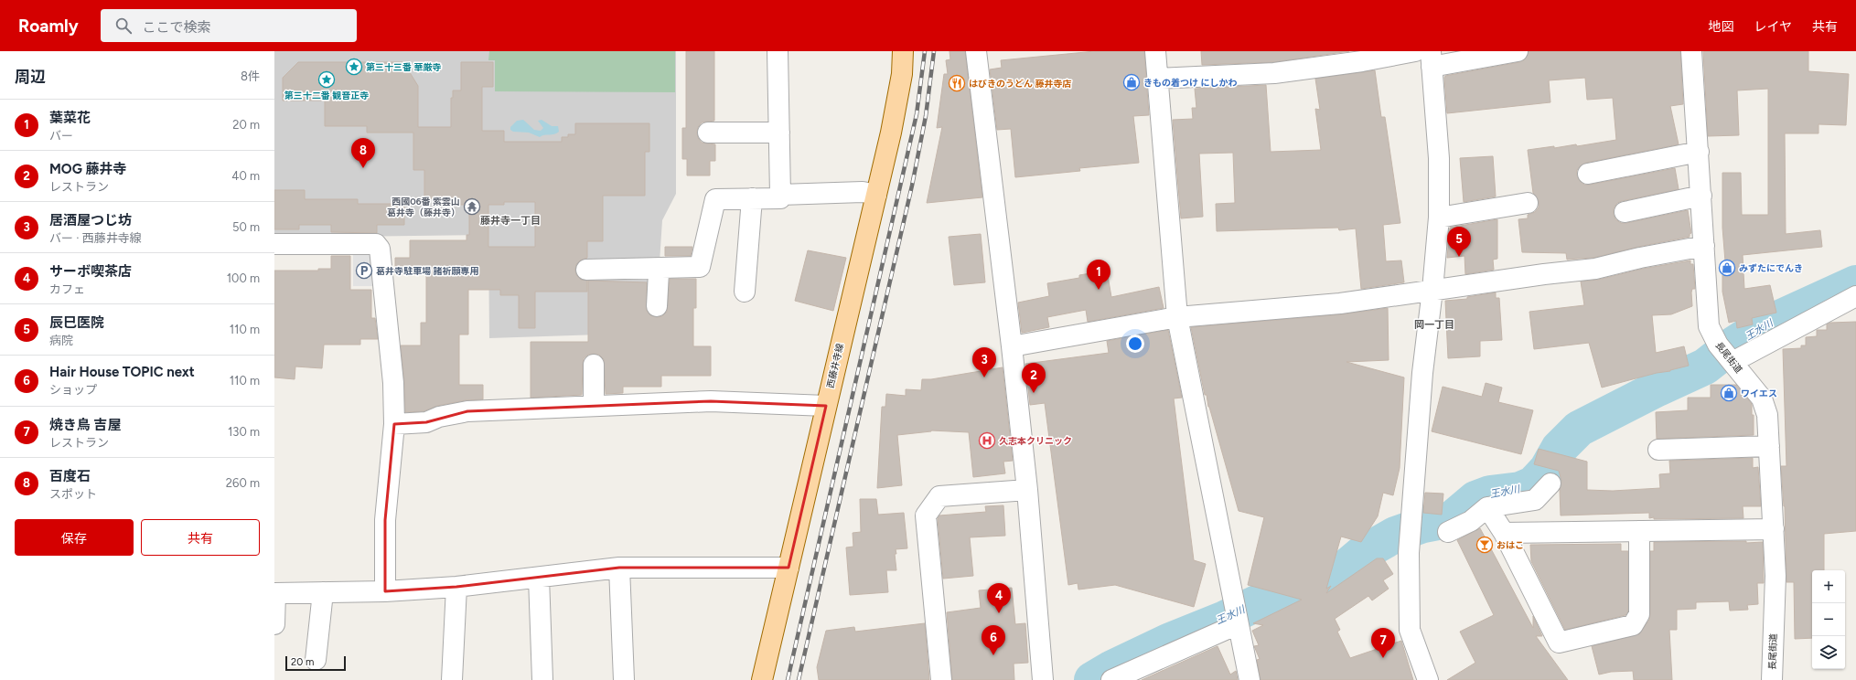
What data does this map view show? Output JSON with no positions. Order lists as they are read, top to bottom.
{
  "streets": {
    "main road": ["西藤井寺線"],
    "street": ["長尾街道"]
  },
  "districts": ["藤井寺一丁目", "岡一丁目"],
  "water": ["王水川"],
  "places": {
    "place": ["第三十三番 華厳寺", "第三十二番 観音正寺"],
    "shop": ["きもの着つけ にしかわ", "みずたにでんき", "ワイエス"],
    "restaurant": ["はびきのうどん 藤井寺店"],
    "temple": ["西國06番 紫雲山 葛井寺（藤井寺）"],
    "parking": ["葛井寺駐車場 諸祈願専用"],
    "hospital": ["久志本クリニック"],
    "bar": ["おはこ"]
  },
  "scale_bar": "20 m",
  "page": {
    "header": "Roamly",
    "search": "ここで検索",
    "nav": ["地図", "レイヤ", "共有"],
    "heading": ["周辺", "8件"],
    "list": [
      {
        "mark": "1",
        "name": "葉菜花",
        "note": "バー",
        "value": "20 m"
      },
      {
        "mark": "2",
        "name": "MOG 藤井寺",
        "note": "レストラン",
        "value": "40 m"
      },
      {
        "mark": "3",
        "name": "居酒屋つじ坊",
        "note": "バー · 西藤井寺線",
        "value": "50 m"
      },
      {
        "mark": "4",
        "name": "サーボ喫茶店",
        "note": "カフェ",
        "value": "100 m"
      },
      {
        "mark": "5",
        "name": "辰巳医院",
        "note": "病院",
        "value": "110 m"
      },
      {
        "mark": "6",
        "name": "Hair House TOPIC next",
        "note": "ショップ",
        "value": "110 m"
      },
      {
        "mark": "7",
        "name": "焼き鳥 吉屋",
        "note": "レストラン",
        "value": "130 m"
      },
      {
        "mark": "8",
        "name": "百度石",
        "note": "スポット",
        "value": "260 m"
      }
    ],
    "pins": [
      "8",
      "5",
      "1",
      "3",
      "2",
      "4",
      "6",
      "7"
    ],
    "buttons": ["保存", "共有"],
    "map_buttons": ["+", "−"],
    "scale": "20 m"
  }
}
